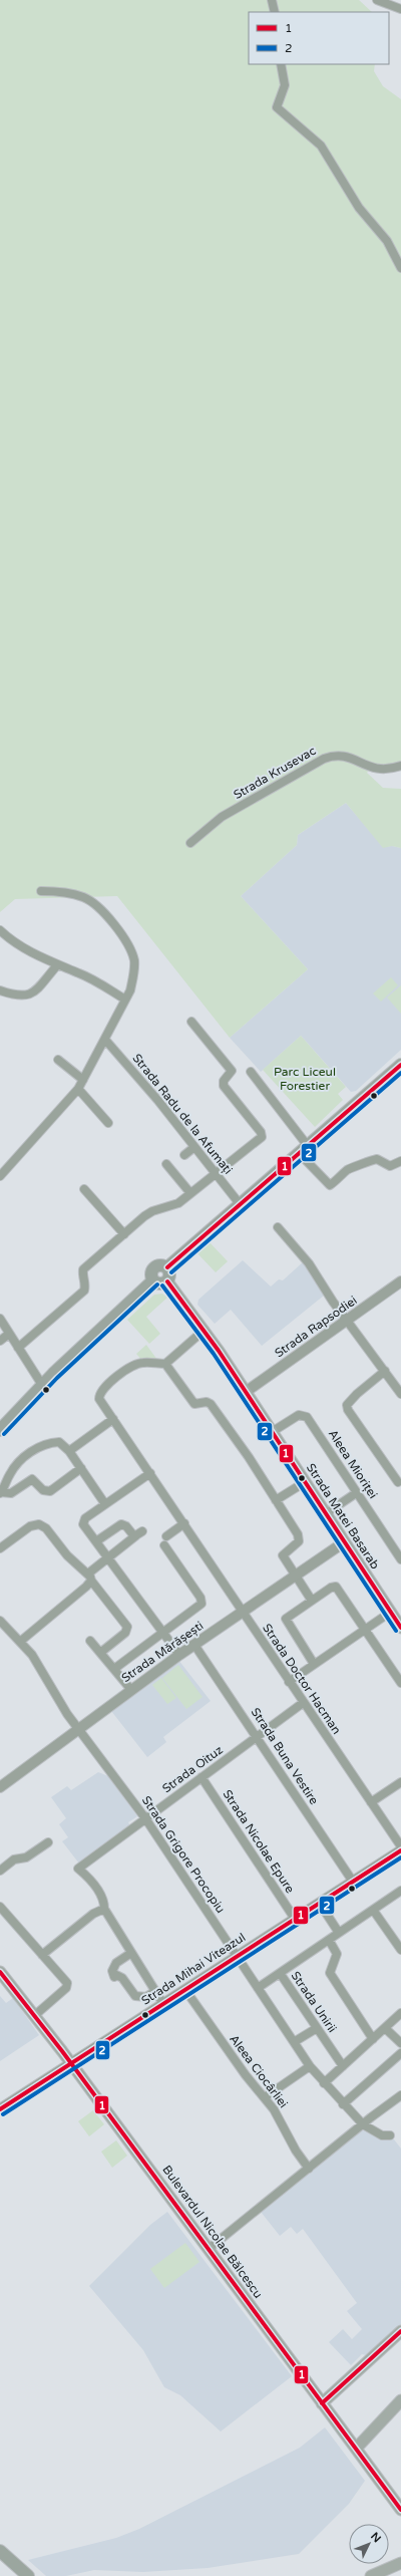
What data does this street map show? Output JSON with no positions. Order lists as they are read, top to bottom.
{
  "streets": {
    "main road": ["Strada Matei Basarab", "Bulevardul Nicolae Bălcescu"],
    "street": [
      "Strada Krusevac",
      "Strada Radu de la Afumați",
      "Strada Rapsodiei",
      "Aleea Mioriței",
      "Strada Mărășești",
      "Strada Doctor Hacman",
      "Strada Buna Vestire",
      "Strada Oituz",
      "Strada Nicolae Epure",
      "Strada Grigore Procopiu",
      "Strada Mihai Viteazul",
      "Strada Unirii",
      "Aleea Ciocârliei"
    ]
  },
  "crossings": [
    ["Strada Rapsodiei", "Strada Matei Basarab"],
    ["Aleea Mioriței", "Strada Matei Basarab"],
    ["Strada Matei Basarab", "Strada Mărășești"],
    ["Strada Mărășești", "Strada Doctor Hacman"],
    ["Strada Mărășești", "Strada Buna Vestire"],
    ["Strada Mărășești", "Strada Grigore Procopiu"],
    ["Strada Doctor Hacman", "Strada Oituz"],
    ["Strada Buna Vestire", "Strada Oituz"],
    ["Strada Buna Vestire", "Strada Mihai Viteazul"],
    ["Strada Oituz", "Strada Nicolae Epure"],
    ["Strada Oituz", "Strada Grigore Procopiu"],
    ["Strada Nicolae Epure", "Strada Mihai Viteazul"],
    ["Strada Grigore Procopiu", "Strada Mihai Viteazul"],
    ["Strada Mihai Viteazul", "Aleea Ciocârliei"],
    ["Strada Mihai Viteazul", "Bulevardul Nicolae Bălcescu"]
  ],
  "parks": ["Parc Liceul Forestier"],
  "lines": ["transit line 1", "transit line 2"],
  "legend": ["1", "2"],
  "north": "top right"
}
